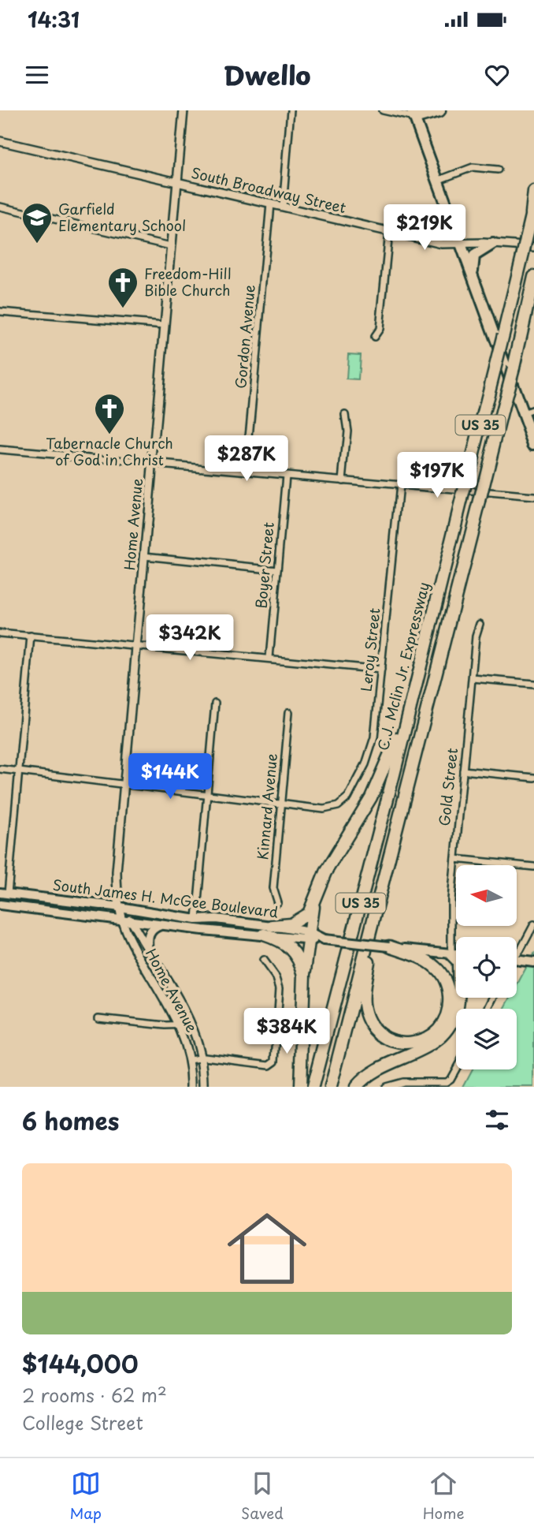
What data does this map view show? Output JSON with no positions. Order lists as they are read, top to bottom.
{
  "streets": {
    "highway": ["US 35", "C.J. Mclin Jr. Expressway"],
    "main road": ["South James H. McGee Boulevard"],
    "street": [
      "South Broadway Street",
      "Gordon Avenue",
      "Home Avenue",
      "Boyer Street",
      "Leroy Street",
      "Gold Street",
      "Kinnard Avenue"
    ]
  },
  "crossings": [
    ["South Broadway Street", "Gordon Avenue"],
    ["South Broadway Street", "US 35"],
    ["South Broadway Street", "Home Avenue"],
    ["South Broadway Street", "C.J. Mclin Jr. Expressway"],
    ["US 35", "C.J. Mclin Jr. Expressway"],
    ["Home Avenue", "South James H. McGee Boulevard"],
    ["Leroy Street", "Kinnard Avenue"],
    ["Gold Street", "South James H. McGee Boulevard"]
  ],
  "places": {
    "school or university": ["Garfield Elementary School"],
    "church": ["Freedom-Hill Bible Church", "Tabernacle Church of God in Christ"]
  },
  "north": "left",
  "page": {
    "status": "14:31",
    "header": "Dwello",
    "price": [
      "$219K",
      "$287K",
      "$197K",
      "$342K",
      "$144K",
      "$384K"
    ],
    "heading": "6 homes",
    "list": [
      {
        "name": "$144,000",
        "note": "2 rooms · 62 m² · College Street"
      }
    ],
    "tabs": ["Map", "Saved", "Home"]
  }
}
